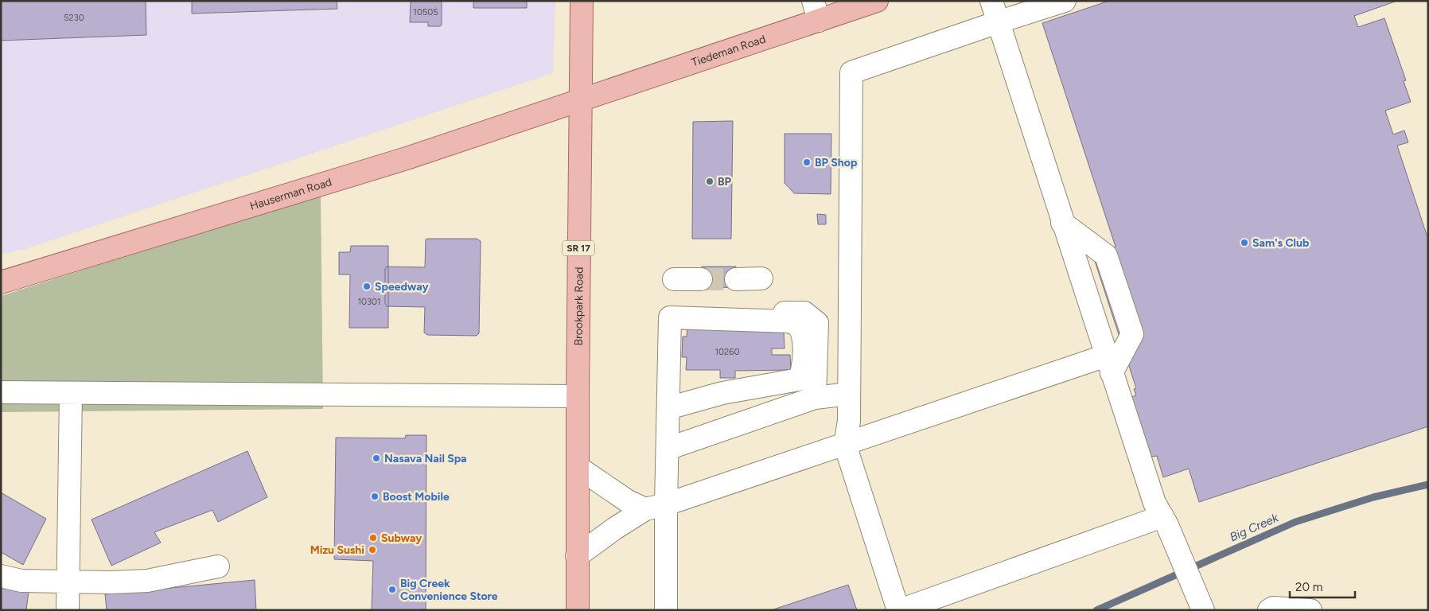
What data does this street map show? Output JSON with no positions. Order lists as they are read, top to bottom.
{
  "streets": {
    "main road": [
      "Tiedeman Road",
      "Hauserman Road",
      "SR 17",
      "Brookpark Road"
    ]
  },
  "crossings": [
    ["Tiedeman Road", "Hauserman Road"],
    ["Tiedeman Road", "Brookpark Road"],
    ["Hauserman Road", "Brookpark Road"]
  ],
  "water": ["Big Creek"],
  "places": [
    "BP Shop",
    "BP",
    "Sam's Club",
    "Speedway",
    "Nasava Nail Spa",
    "Boost Mobile",
    "Subway",
    "Mizu Sushi",
    "Big Creek Convenience Store"
  ],
  "house_numbers": [
    "10505",
    "5230",
    "10301",
    "10260"
  ],
  "scale_bar": "20 m"
}
